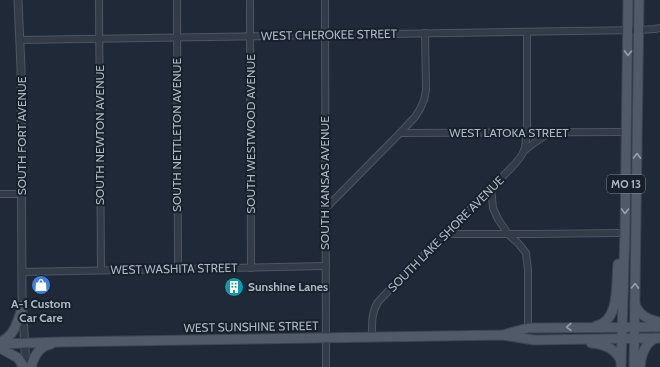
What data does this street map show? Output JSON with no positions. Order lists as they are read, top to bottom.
{
  "streets": {
    "main road": ["MO 13", "WEST SUNSHINE STREET"],
    "street": [
      "WEST CHEROKEE STREET",
      "WEST LATOKA STREET",
      "SOUTH WESTWOOD AVENUE",
      "SOUTH NEWTON AVENUE",
      "SOUTH NETTLETON AVENUE",
      "SOUTH FORT AVENUE",
      "SOUTH KANSAS AVENUE",
      "SOUTH LAKE SHORE AVENUE",
      "WEST WASHITA STREET"
    ]
  },
  "crossings": [
    ["WEST CHEROKEE STREET", "SOUTH WESTWOOD AVENUE"],
    ["WEST CHEROKEE STREET", "SOUTH NEWTON AVENUE"],
    ["WEST CHEROKEE STREET", "SOUTH NETTLETON AVENUE"],
    ["WEST CHEROKEE STREET", "SOUTH FORT AVENUE"],
    ["WEST CHEROKEE STREET", "SOUTH KANSAS AVENUE"],
    ["WEST CHEROKEE STREET", "MO 13"],
    ["WEST LATOKA STREET", "SOUTH LAKE SHORE AVENUE"],
    ["SOUTH WESTWOOD AVENUE", "WEST WASHITA STREET"],
    ["SOUTH NEWTON AVENUE", "WEST WASHITA STREET"],
    ["SOUTH NETTLETON AVENUE", "WEST WASHITA STREET"],
    ["SOUTH FORT AVENUE", "WEST WASHITA STREET"],
    ["SOUTH FORT AVENUE", "WEST SUNSHINE STREET"],
    ["SOUTH KANSAS AVENUE", "WEST WASHITA STREET"],
    ["SOUTH KANSAS AVENUE", "WEST SUNSHINE STREET"],
    ["MO 13", "WEST SUNSHINE STREET"],
    ["SOUTH LAKE SHORE AVENUE", "WEST SUNSHINE STREET"]
  ],
  "places": {
    "shop": ["A-1 Custom Car Care"],
    "building": ["Sunshine Lanes"]
  }
}
